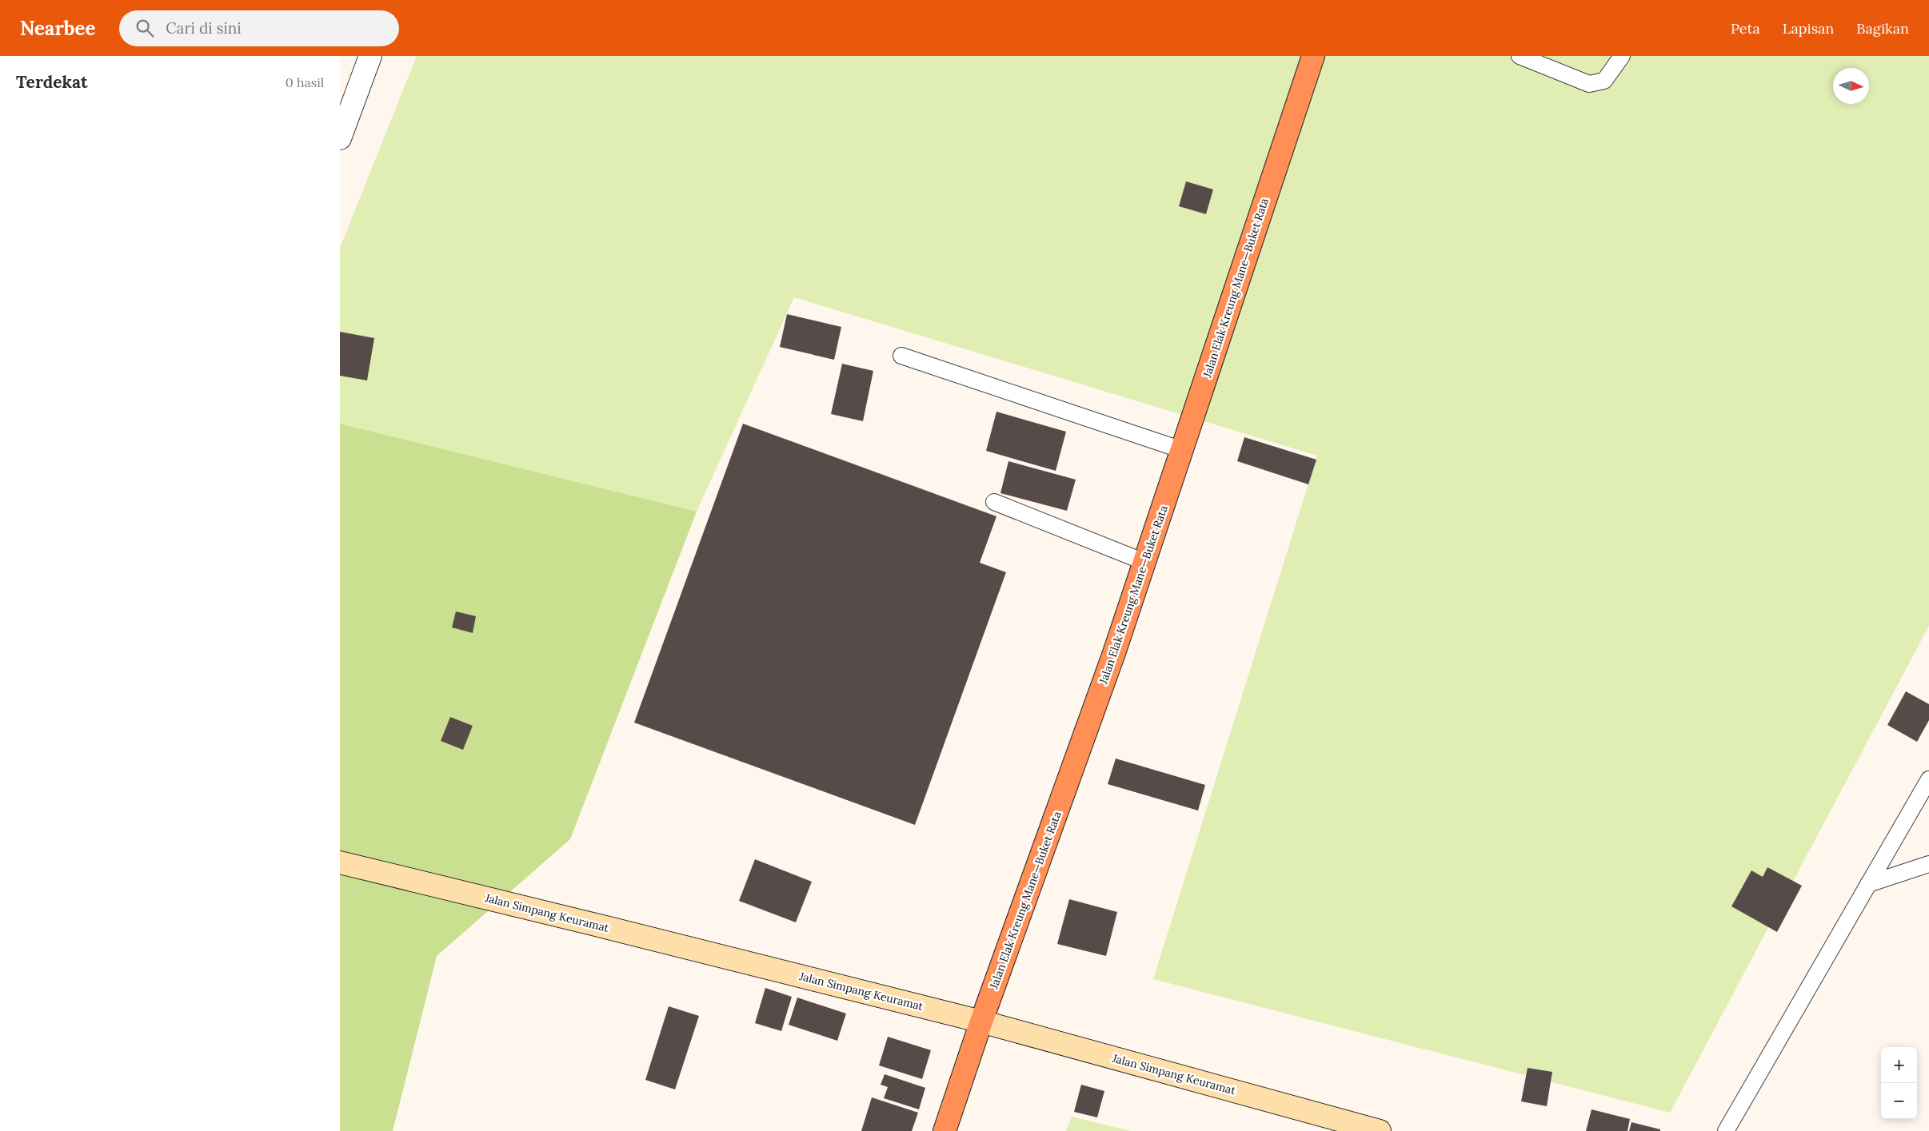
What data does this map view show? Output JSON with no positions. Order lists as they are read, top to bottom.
{
  "streets": {
    "highway": ["Jalan Elak Kreung Mane—Buket Rata"],
    "main road": ["Jalan Simpang Keuramat"]
  },
  "crossings": [
    ["Jalan Elak Kreung Mane—Buket Rata", "Jalan Simpang Keuramat"]
  ],
  "north": "right",
  "page": {
    "header": "Nearbee",
    "search": "Cari di sini",
    "nav": ["Peta", "Lapisan", "Bagikan"],
    "heading": ["Terdekat", "0 hasil"],
    "map_buttons": ["+", "−"]
  }
}
